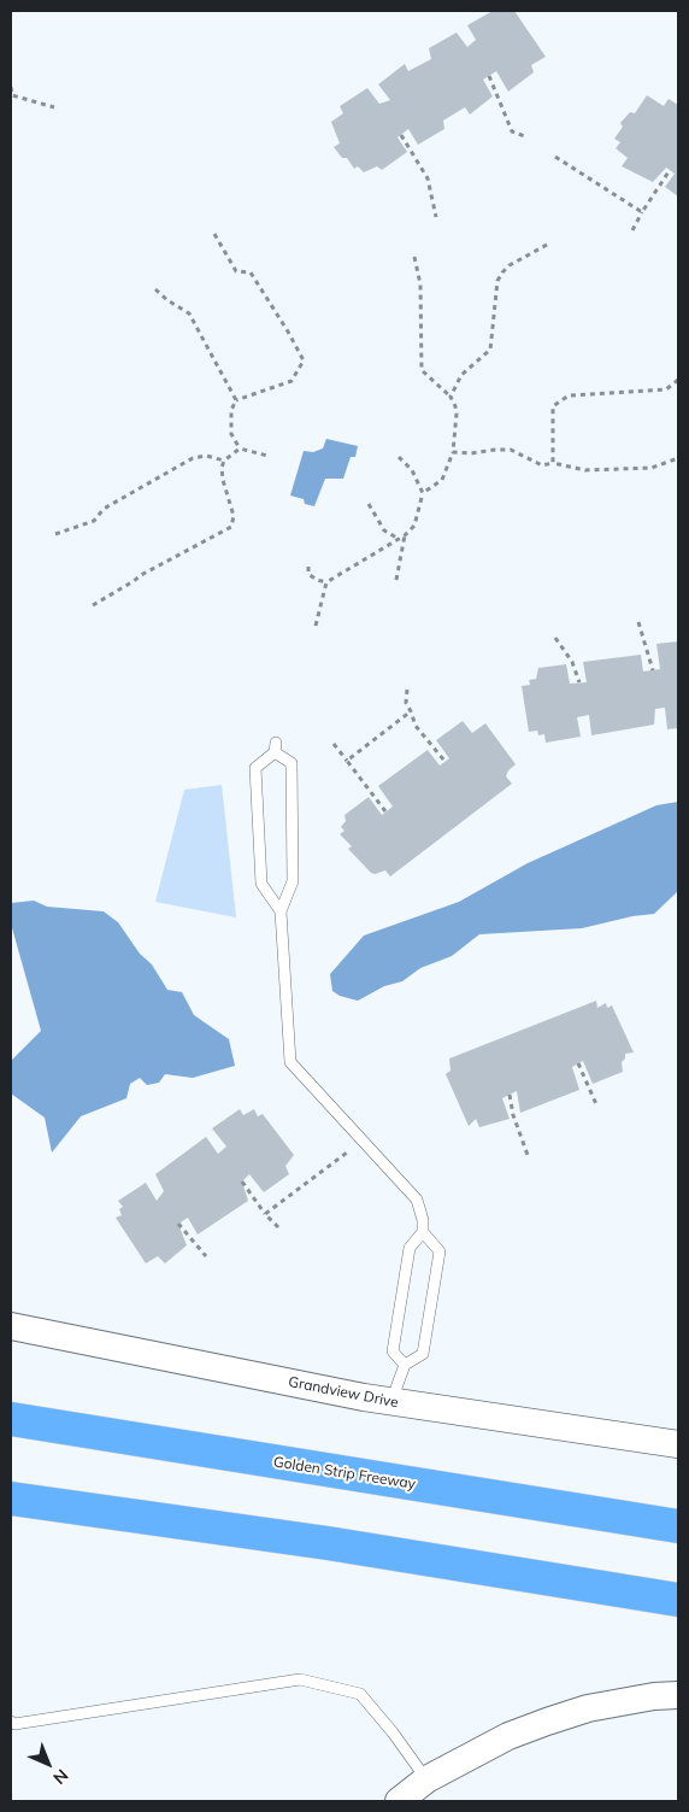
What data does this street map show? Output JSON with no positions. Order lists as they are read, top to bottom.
{
  "streets": {
    "highway": ["Golden Strip Freeway"],
    "street": ["Grandview Drive"]
  },
  "north": "bottom right"
}
